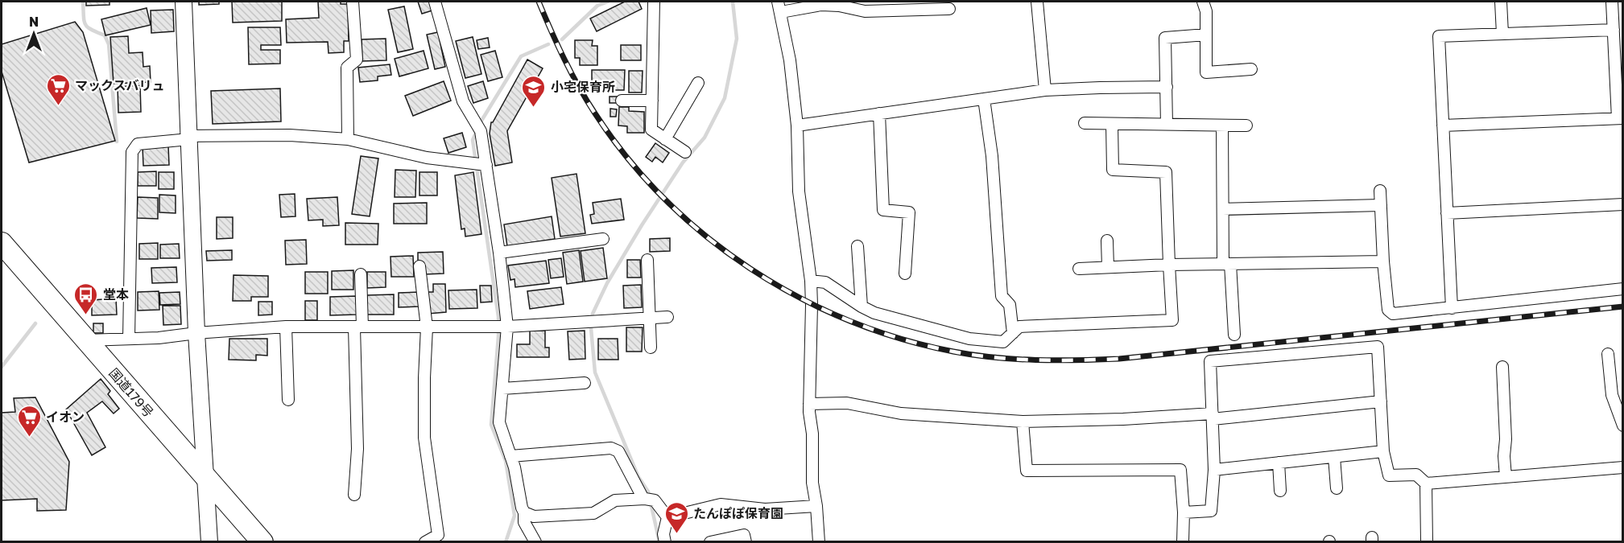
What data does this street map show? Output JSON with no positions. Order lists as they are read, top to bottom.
{
  "streets": {
    "highway": ["国道179号"]
  },
  "places": {
    "supermarket": ["マックスバリュ", "イオン"],
    "school or university": ["小宅保育所", "たんぽぽ保育園"],
    "bus stop": ["堂本"]
  },
  "north": "top"
}
